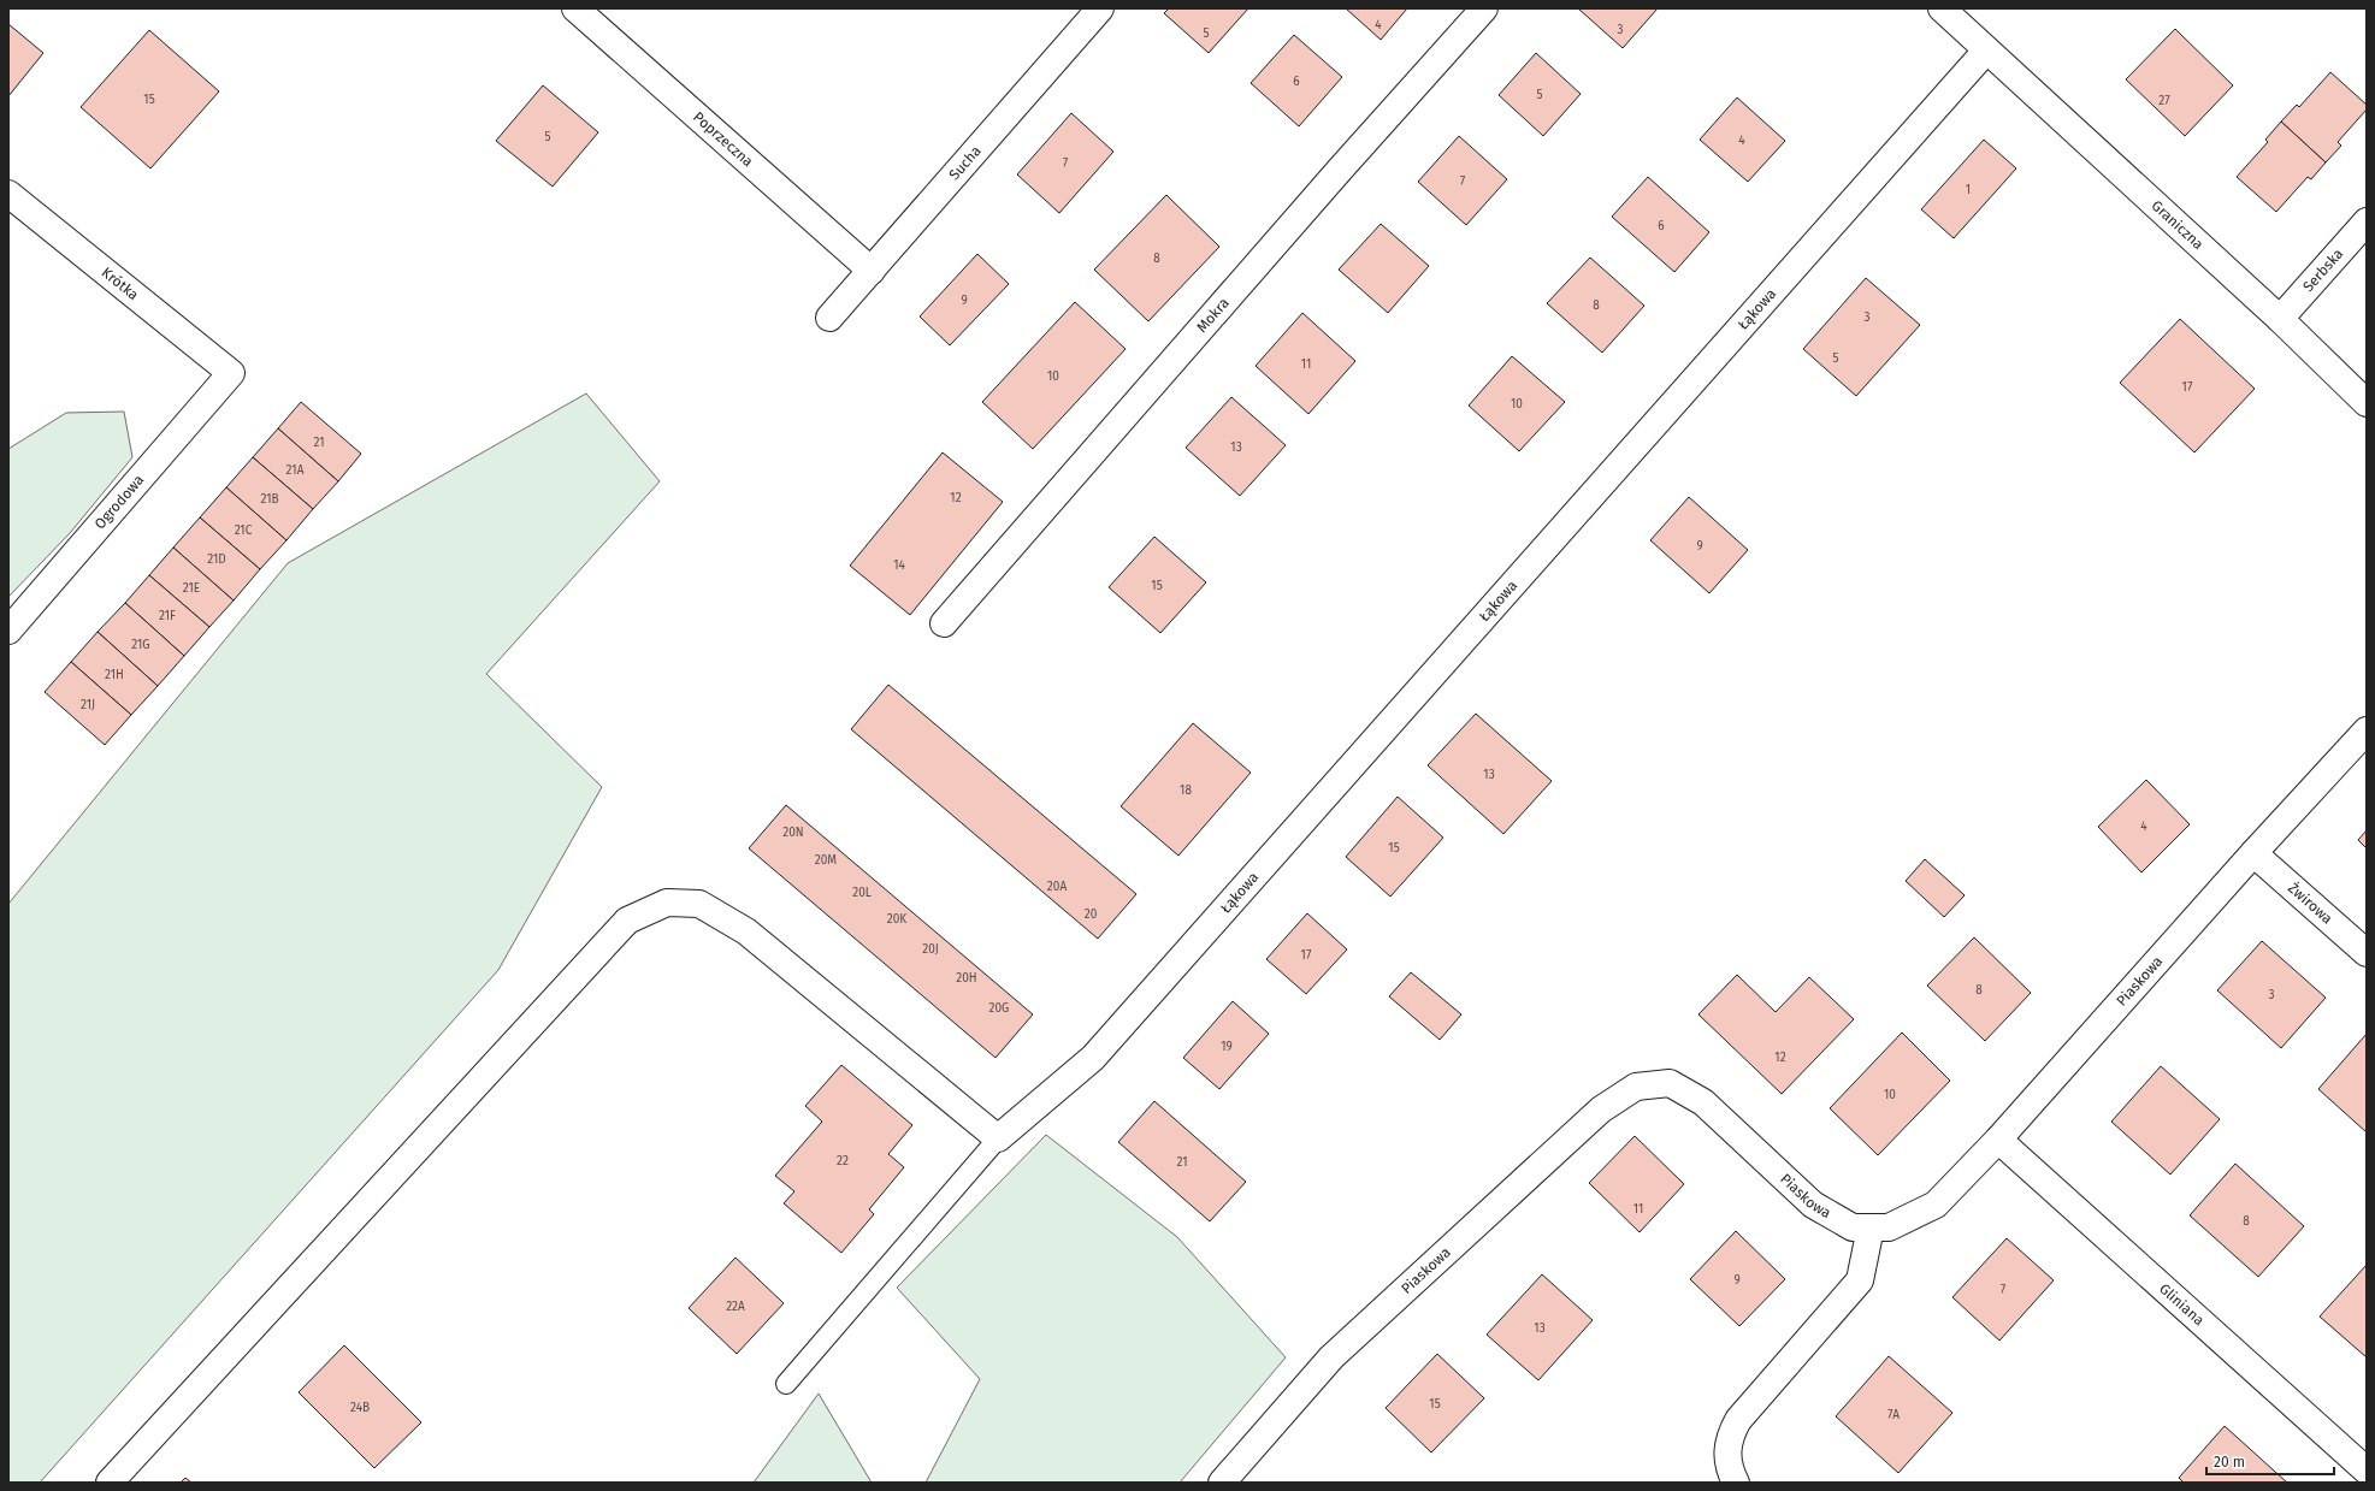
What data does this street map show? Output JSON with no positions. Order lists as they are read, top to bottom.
{
  "streets": {
    "street": [
      "Poprzeczna",
      "Sucha",
      "Graniczna",
      "Serbska",
      "Krótka",
      "Łąkowa",
      "Mokra",
      "Ogrodowa",
      "Żwirowa",
      "Piaskowa",
      "Gliniana"
    ]
  },
  "crossings": [
    ["Poprzeczna", "Sucha"],
    ["Graniczna", "Serbska"],
    ["Graniczna", "Łąkowa"],
    ["Krótka", "Ogrodowa"],
    ["Żwirowa", "Piaskowa"],
    ["Piaskowa", "Gliniana"]
  ],
  "house_numbers": [
    "4",
    "3",
    "5",
    "6",
    "5",
    "15",
    "27",
    "5",
    "4",
    "7",
    "7",
    "1",
    "6",
    "8",
    "9",
    "8",
    "3",
    "5",
    "11",
    "10",
    "17",
    "10",
    "21",
    "13",
    "21A",
    "12",
    "21B",
    "21C",
    "9",
    "21D",
    "14",
    "15",
    "21E",
    "21F",
    "21G",
    "21H",
    "21J",
    "13",
    "18",
    "4",
    "20N",
    "15",
    "20M",
    "20A",
    "20L",
    "20",
    "20K",
    "20J",
    "17",
    "20H",
    "8",
    "3",
    "20G",
    "19",
    "12",
    "10",
    "22",
    "21",
    "11",
    "8",
    "9",
    "7",
    "22A",
    "13",
    "15",
    "24B",
    "7A"
  ],
  "scale_bar": "20 m"
}
